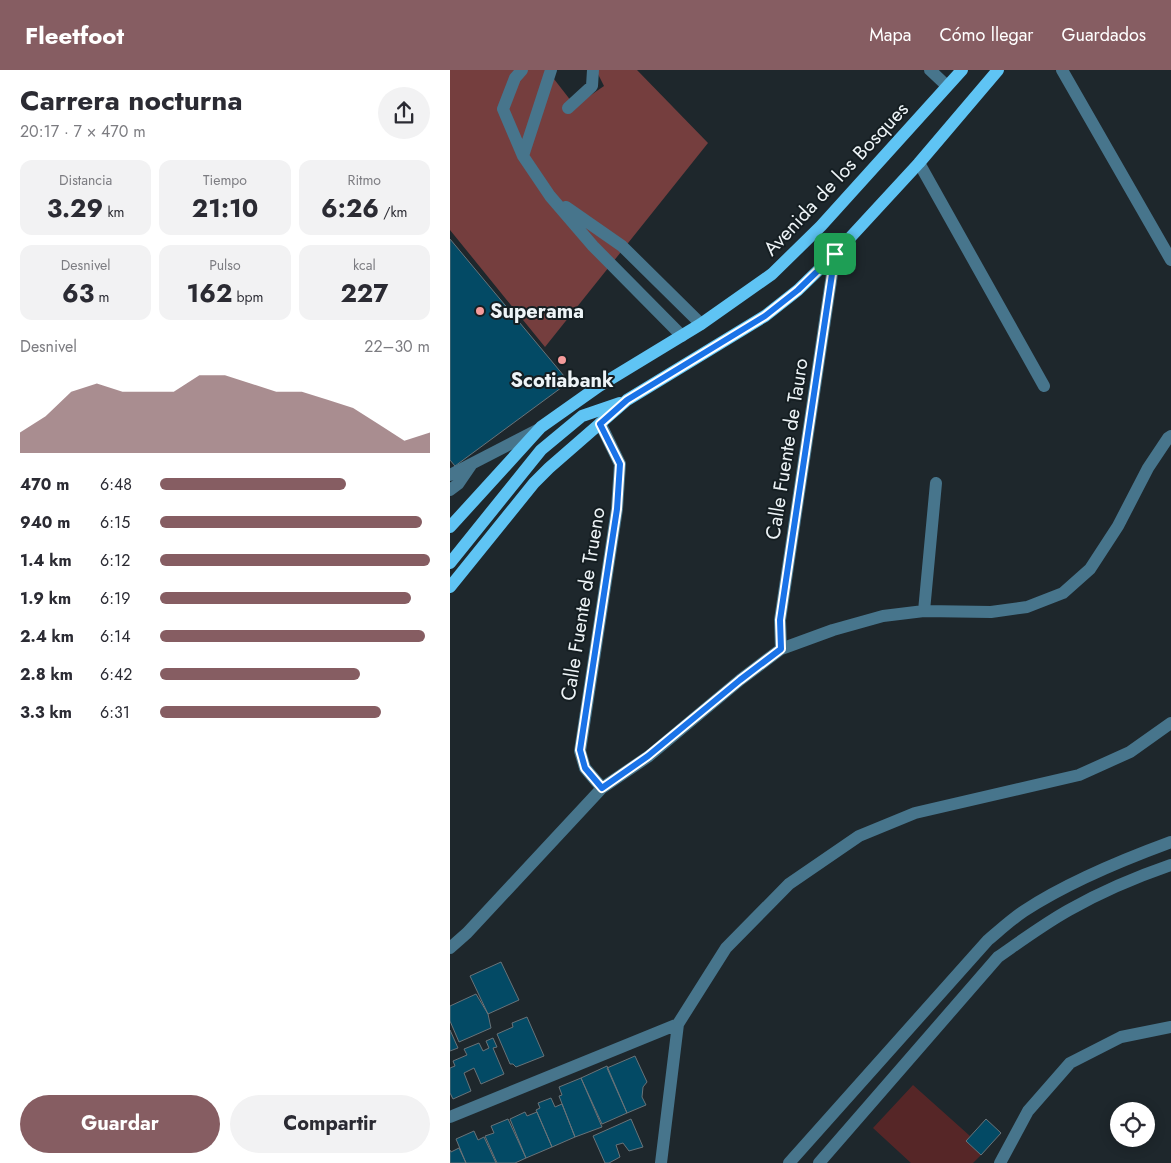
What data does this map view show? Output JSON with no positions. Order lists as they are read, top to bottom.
{
  "streets": {
    "main road": ["Avenida de los Bosques"],
    "street": ["Calle Fuente de Tauro", "Calle Fuente de Trueno"]
  },
  "places": ["Superama", "Scotiabank"],
  "page": {
    "header": "Fleetfoot",
    "nav": ["Mapa", "Cómo llegar", "Guardados"],
    "heading": ["Carrera nocturna", "20:17 · 7 × 470 m"],
    "stats": [
      ["Distancia", "3.29 km"],
      ["Tiempo", "21:10"],
      ["Ritmo", "6:26 /km"],
      ["Desnivel", "63 m"],
      ["Pulso", "162 bpm"],
      ["kcal", "227"]
    ],
    "chart": ["Desnivel", "22–30 m"],
    "list": [
      {
        "name": "470 m",
        "note": "6:48"
      },
      {
        "name": "940 m",
        "note": "6:15"
      },
      {
        "name": "1.4 km",
        "note": "6:12"
      },
      {
        "name": "1.9 km",
        "note": "6:19"
      },
      {
        "name": "2.4 km",
        "note": "6:14"
      },
      {
        "name": "2.8 km",
        "note": "6:42"
      },
      {
        "name": "3.3 km",
        "note": "6:31"
      }
    ],
    "buttons": ["Guardar", "Compartir"]
  }
}
